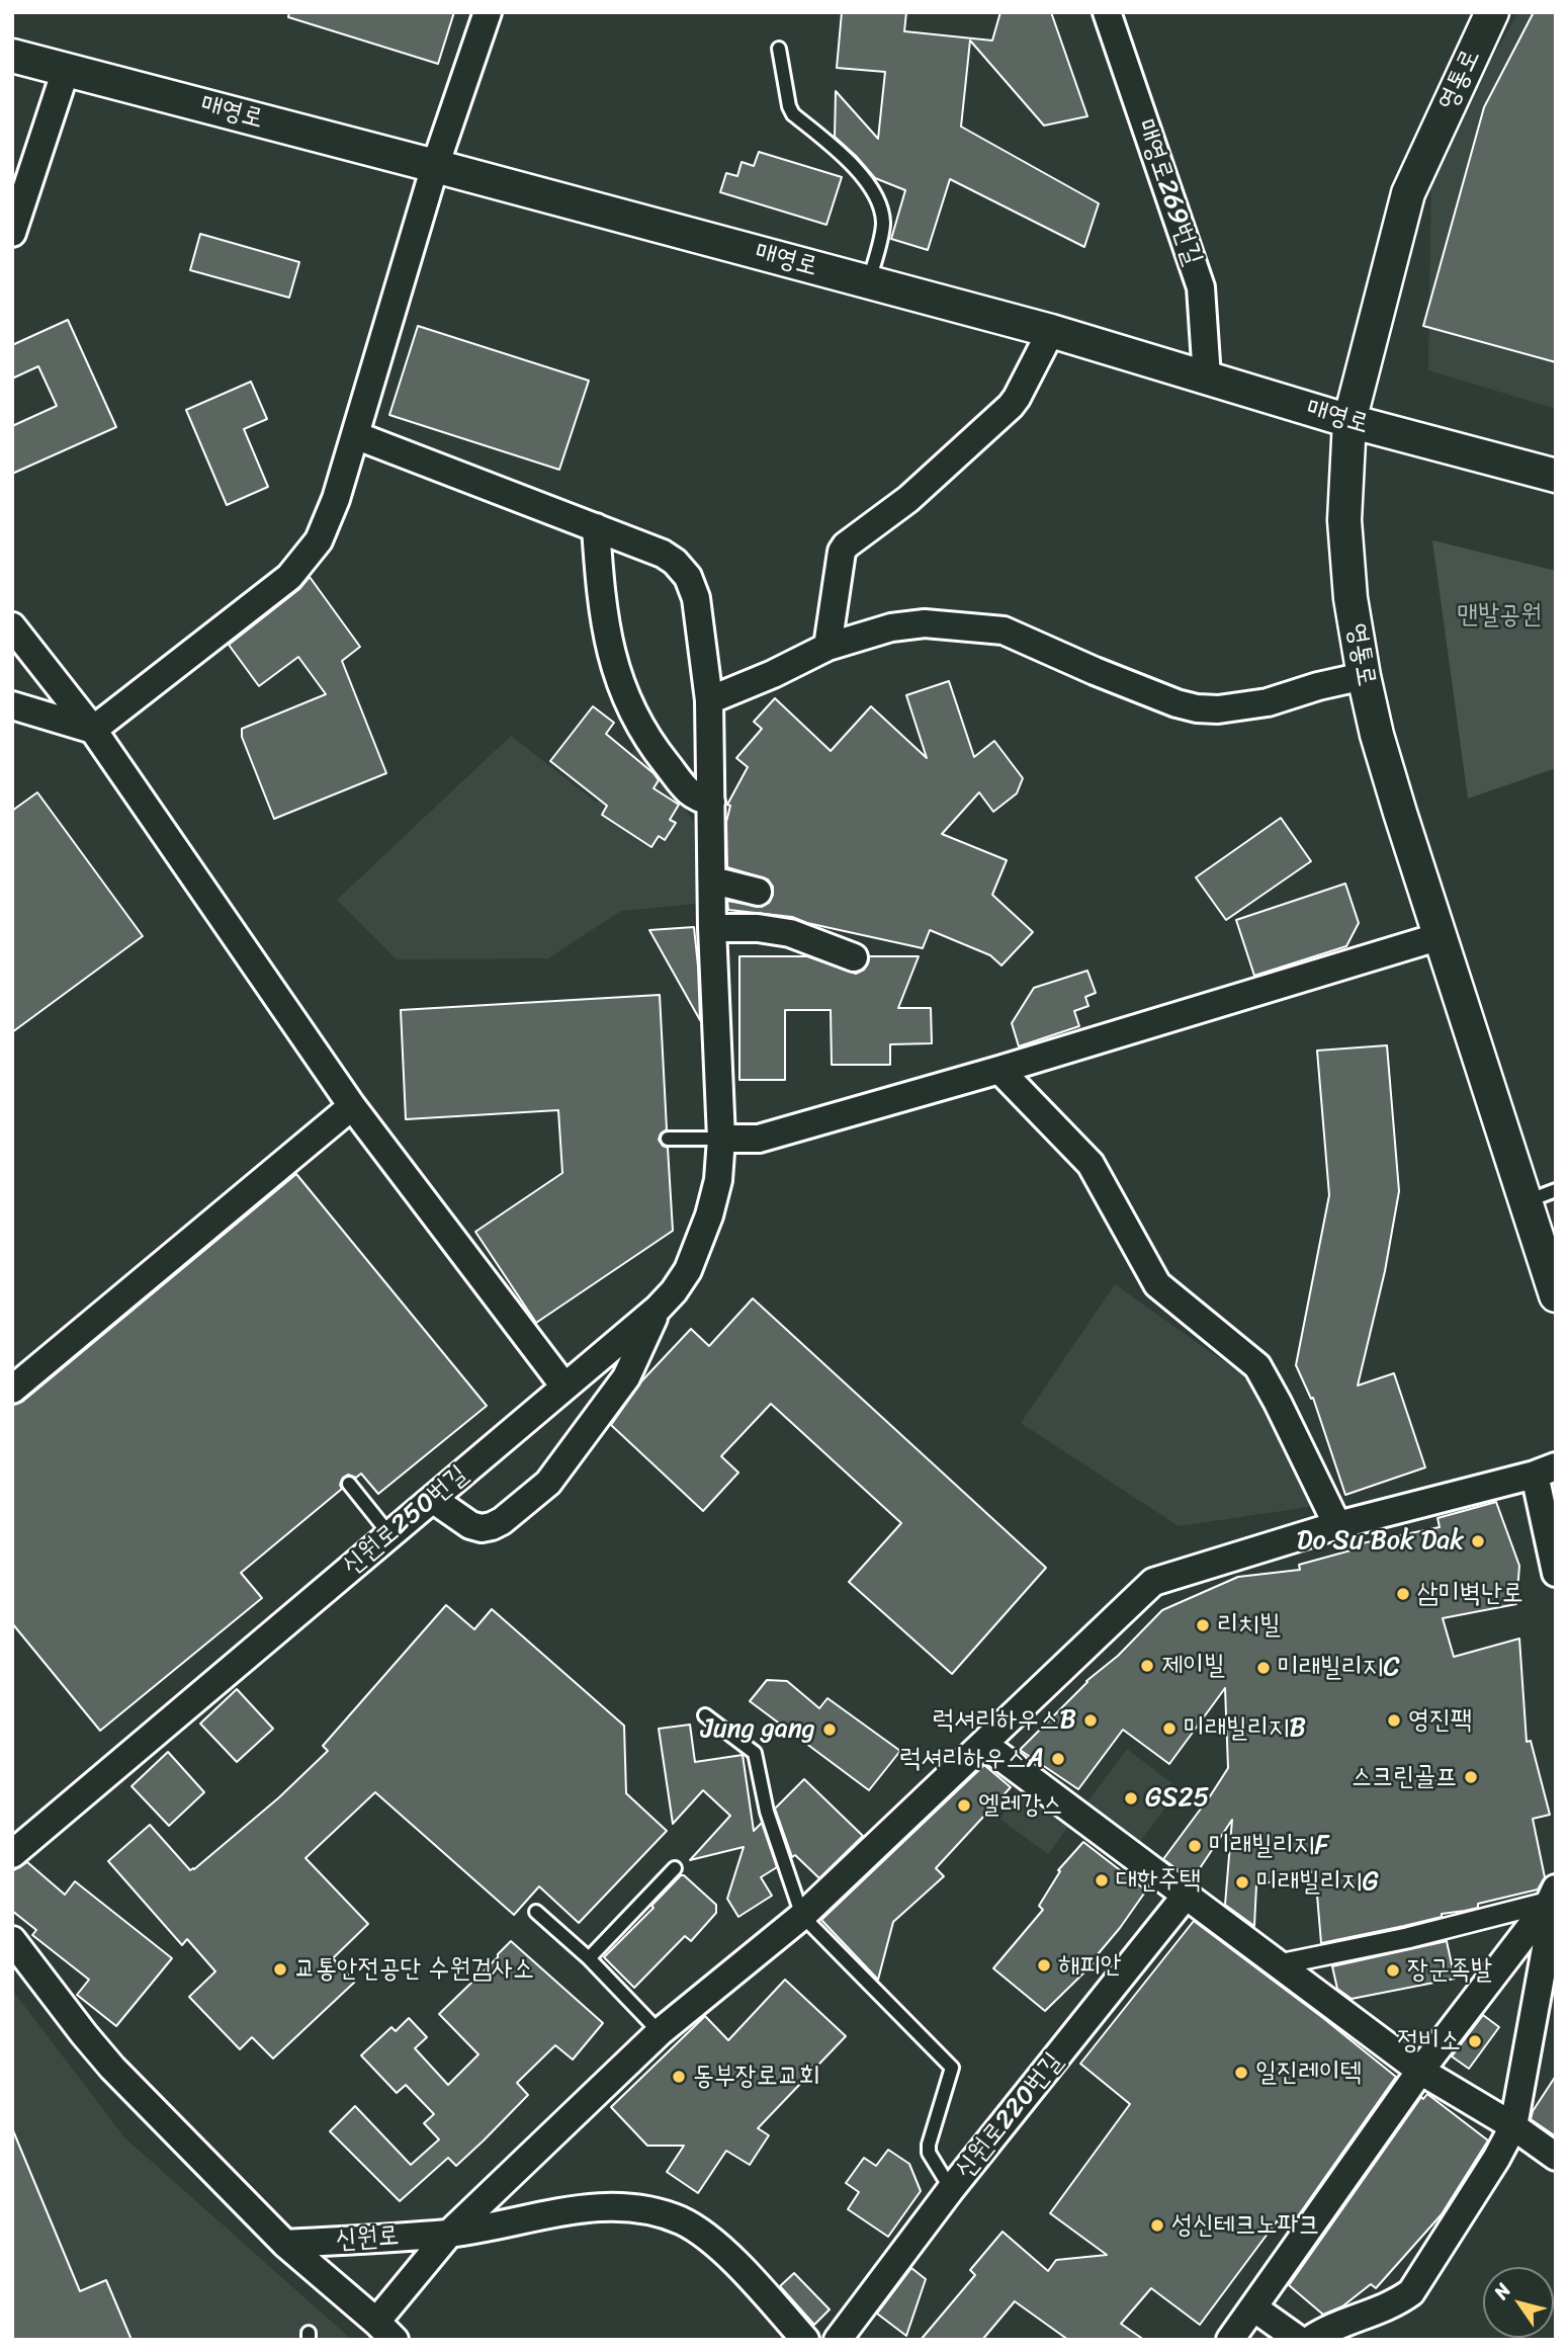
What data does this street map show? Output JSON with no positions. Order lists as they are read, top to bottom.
{
  "streets": {
    "street": [
      "영통로",
      "매영로",
      "매영로269번길",
      "신원로250번길",
      "신원로220번길",
      "신원로"
    ]
  },
  "crossings": [
    ["영통로", "매영로"],
    ["매영로", "매영로269번길"]
  ],
  "parks": ["맨발공원"],
  "places": [
    "Do Su Bok Dak",
    "삼미벽난로",
    "리치빌",
    "제이빌",
    "미래빌리지C",
    "럭셔리하우스B",
    "영진팩",
    "미래빌리지B",
    "Jung gang",
    "럭셔리하우스A",
    "스크린골프",
    "GS25",
    "엘레강스",
    "미래빌리지F",
    "대한주택",
    "미래빌리지G",
    "해피안",
    "교통안전공단 수원검사소",
    "장군족발",
    "정비소",
    "일진레이텍",
    "동부장로교회",
    "성신테크노파크"
  ],
  "north": "top left"
}
